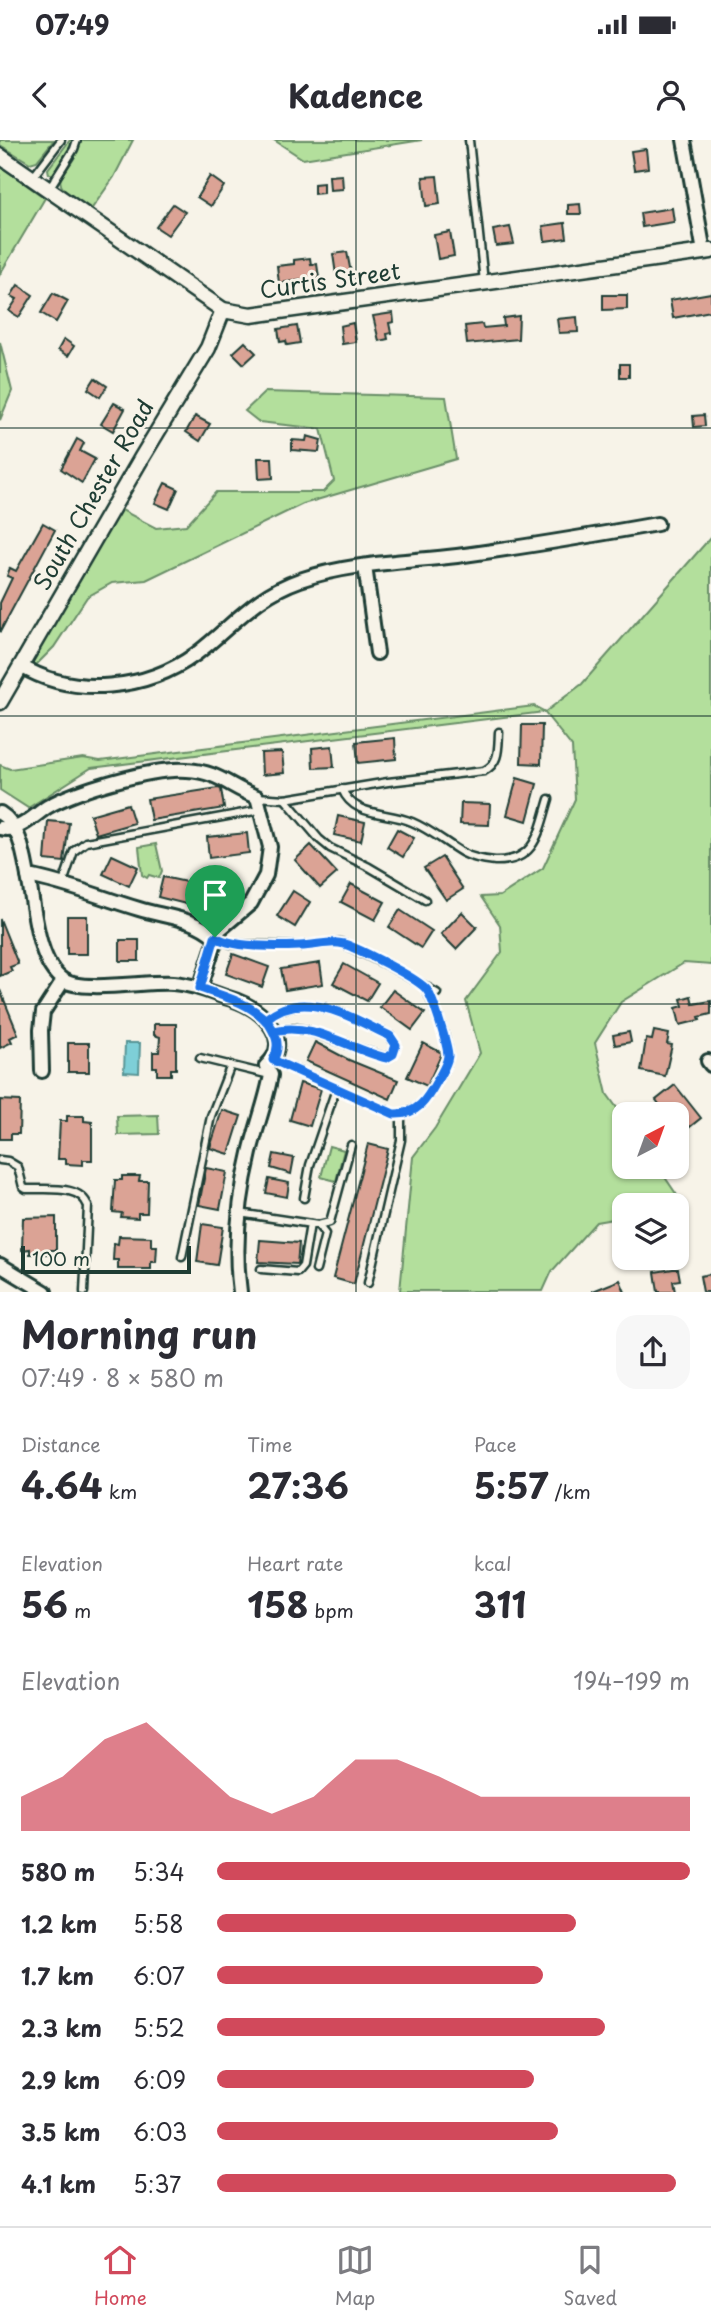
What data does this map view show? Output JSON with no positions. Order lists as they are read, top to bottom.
{
  "streets": {
    "street": ["Curtis Street", "South Chester Road"]
  },
  "crossings": [
    ["Curtis Street", "South Chester Road"]
  ],
  "scale_bar": "100 m",
  "north": "top right",
  "page": {
    "status": "07:49",
    "header": "Kadence",
    "scale": "100 m",
    "heading": ["Morning run", "07:49 · 8 × 580 m"],
    "stats": [
      ["Distance", "4.64 km"],
      ["Time", "27:36"],
      ["Pace", "5:57 /km"],
      ["Elevation", "56 m"],
      ["Heart rate", "158 bpm"],
      ["kcal", "311"]
    ],
    "chart": ["Elevation", "194–199 m"],
    "list": [
      {
        "name": "580 m",
        "note": "5:34"
      },
      {
        "name": "1.2 km",
        "note": "5:58"
      },
      {
        "name": "1.7 km",
        "note": "6:07"
      },
      {
        "name": "2.3 km",
        "note": "5:52"
      },
      {
        "name": "2.9 km",
        "note": "6:09"
      },
      {
        "name": "3.5 km",
        "note": "6:03"
      },
      {
        "name": "4.1 km",
        "note": "5:37"
      }
    ],
    "tabs": ["Home", "Map", "Saved"]
  }
}
